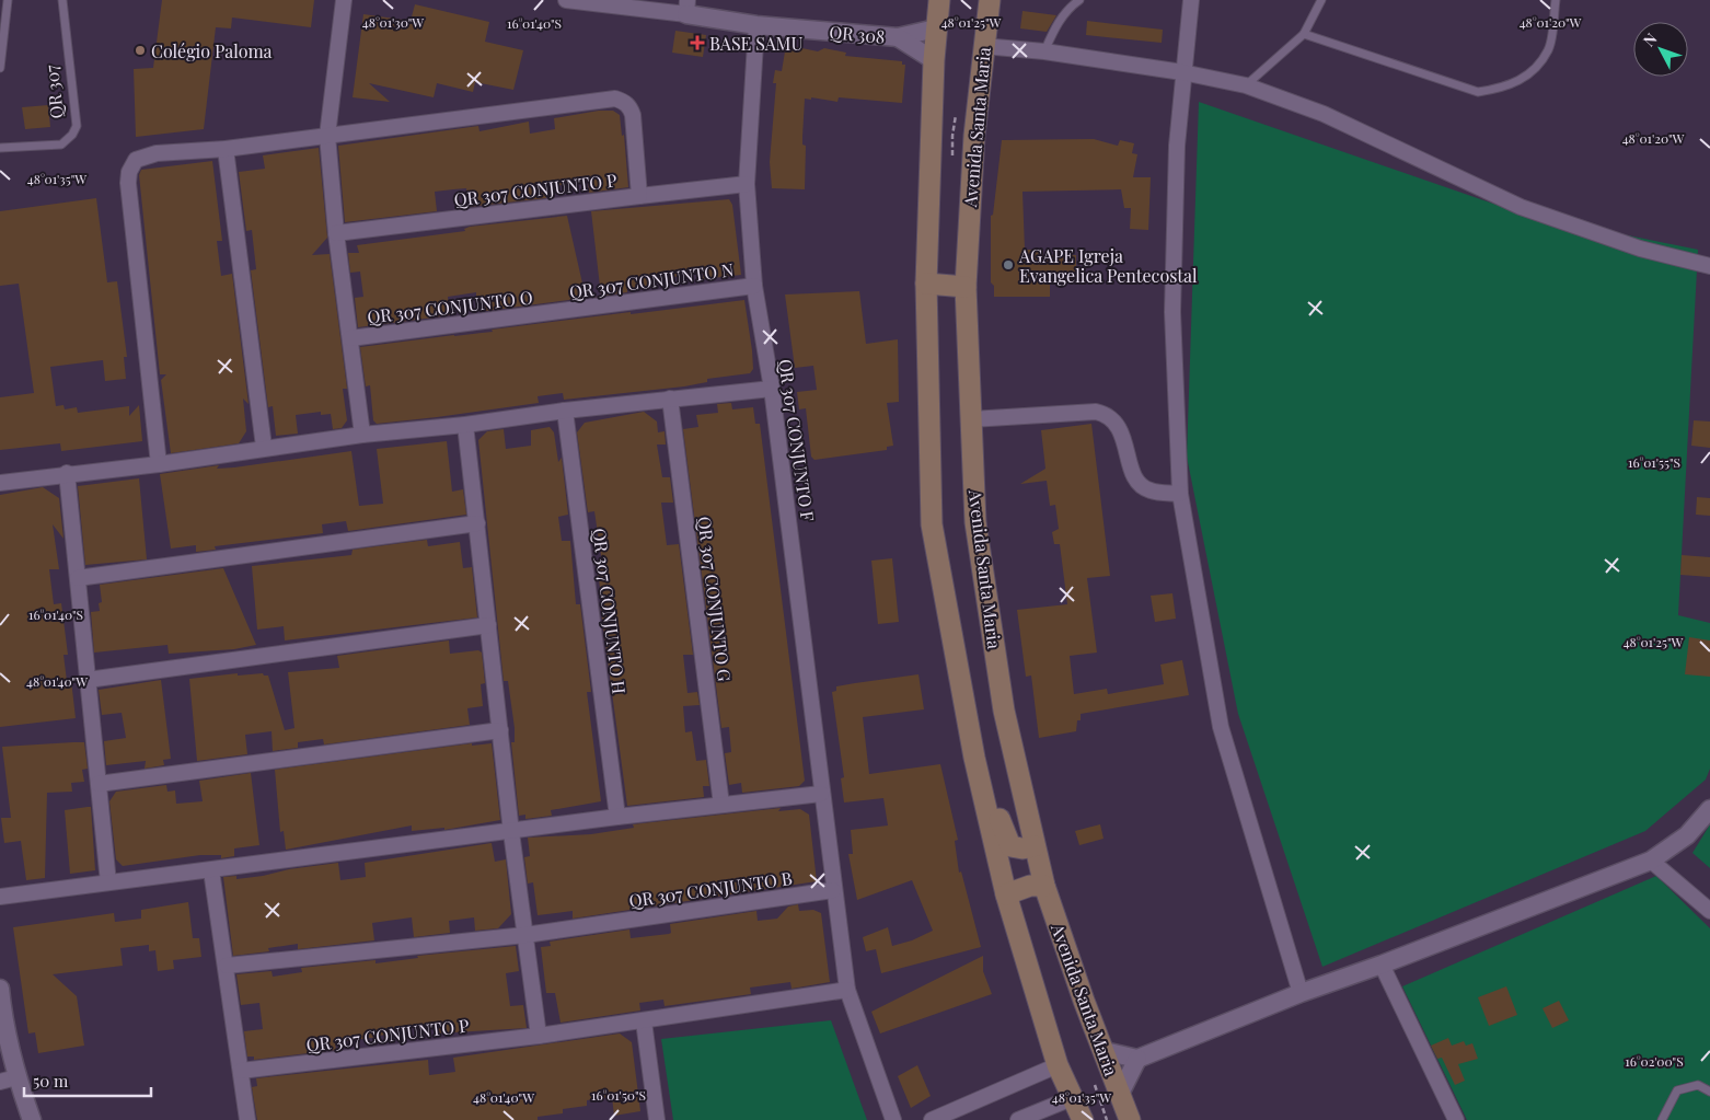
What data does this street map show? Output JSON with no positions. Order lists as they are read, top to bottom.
{
  "streets": {
    "main road": ["Avenida Santa Maria"],
    "street": [
      "QR 308",
      "QR 307 CONJUNTO P",
      "QR 307 CONJUNTO N",
      "QR 307 CONJUNTO O",
      "QR 307 CONJUNTO F",
      "QR 307 CONJUNTO G",
      "QR 307 CONJUNTO H",
      "QR 307 CONJUNTO B"
    ],
    "lane": ["QR 307"]
  },
  "crossings": [
    ["QR 308", "QR 307 CONJUNTO F"],
    ["QR 307 CONJUNTO N", "QR 307 CONJUNTO O"],
    ["QR 307 CONJUNTO N", "QR 307 CONJUNTO F"],
    ["QR 307 CONJUNTO F", "QR 307 CONJUNTO B"]
  ],
  "places": {
    "health": ["BASE SAMU"],
    "other": ["Colégio Paloma", "AGAPE Igreja Evangelica Pentecostal"]
  },
  "scale_bar": "50 m",
  "north": "top left",
  "coordinates": [
    "48°01'30\"W",
    "48°01'25\"W",
    "48°01'20\"W",
    "16°01'40\"S",
    "48°01'35\"W",
    "16°01'55\"S",
    "48°01'40\"W",
    "16°02'00\"S",
    "16°01'50\"S"
  ]
}
